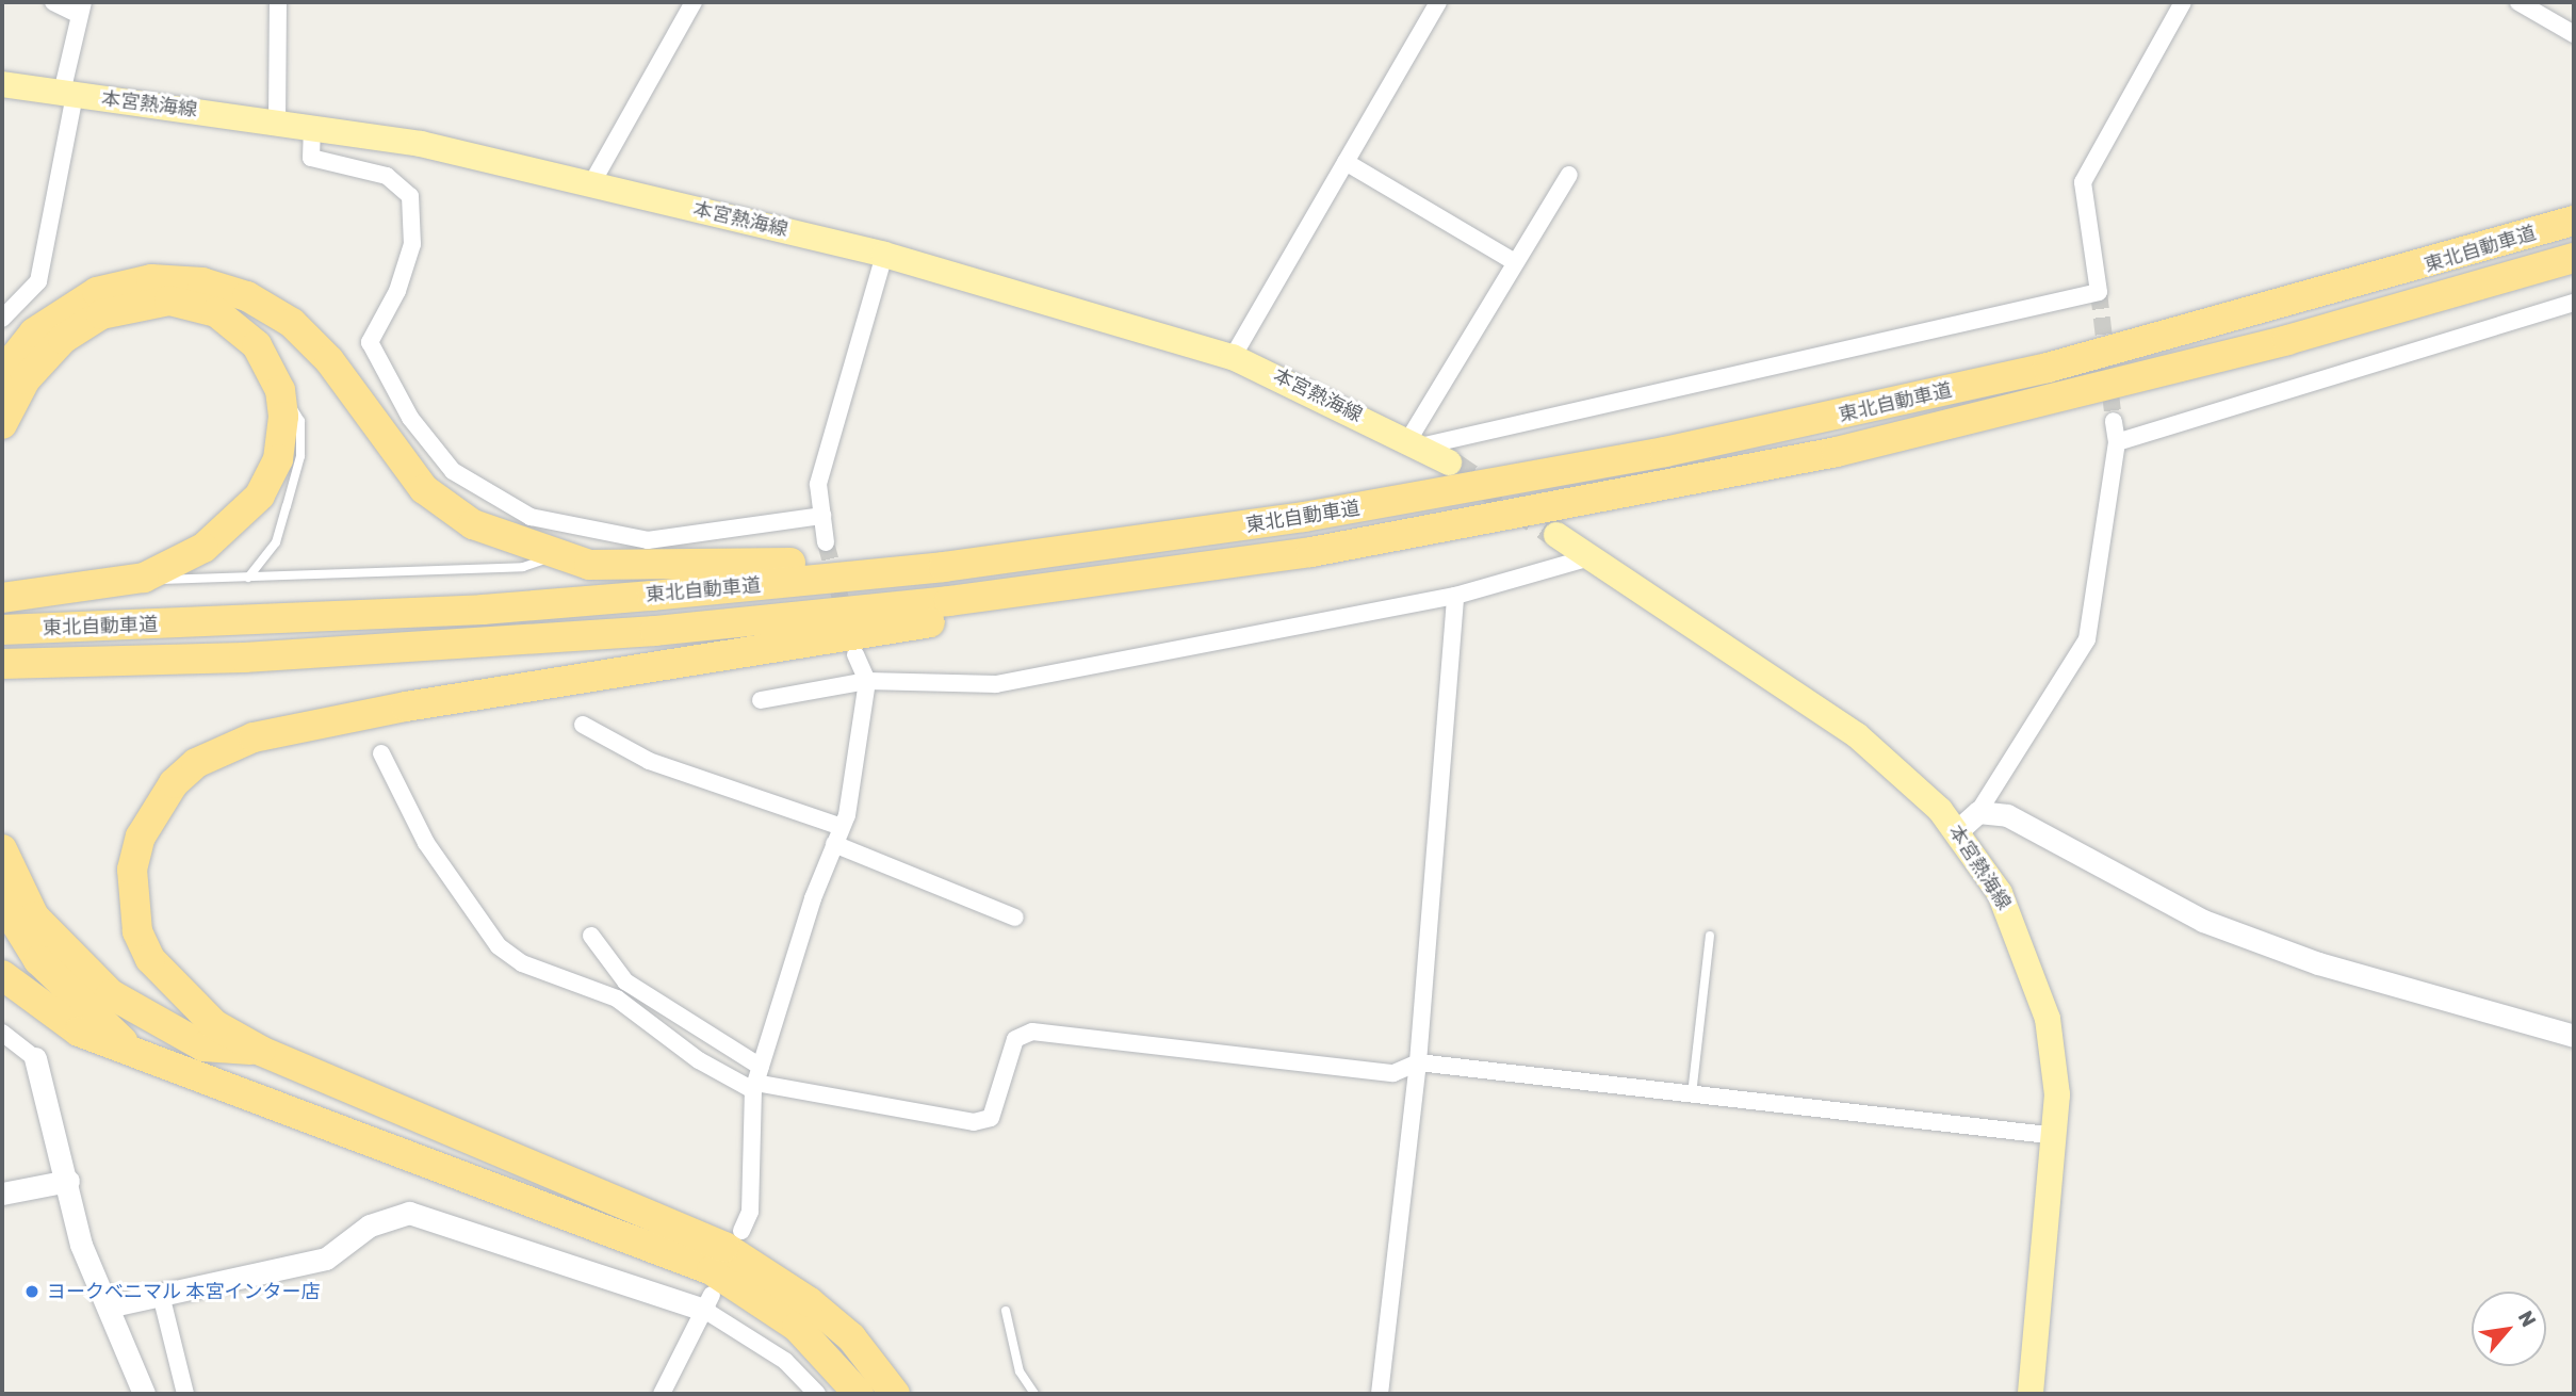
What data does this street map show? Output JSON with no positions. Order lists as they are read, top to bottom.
{
  "streets": {
    "highway": ["東北自動車道"],
    "main road": ["本宮熱海線"]
  },
  "places": ["ヨークベニマル 本宮インター店"],
  "north": "top right"
}
